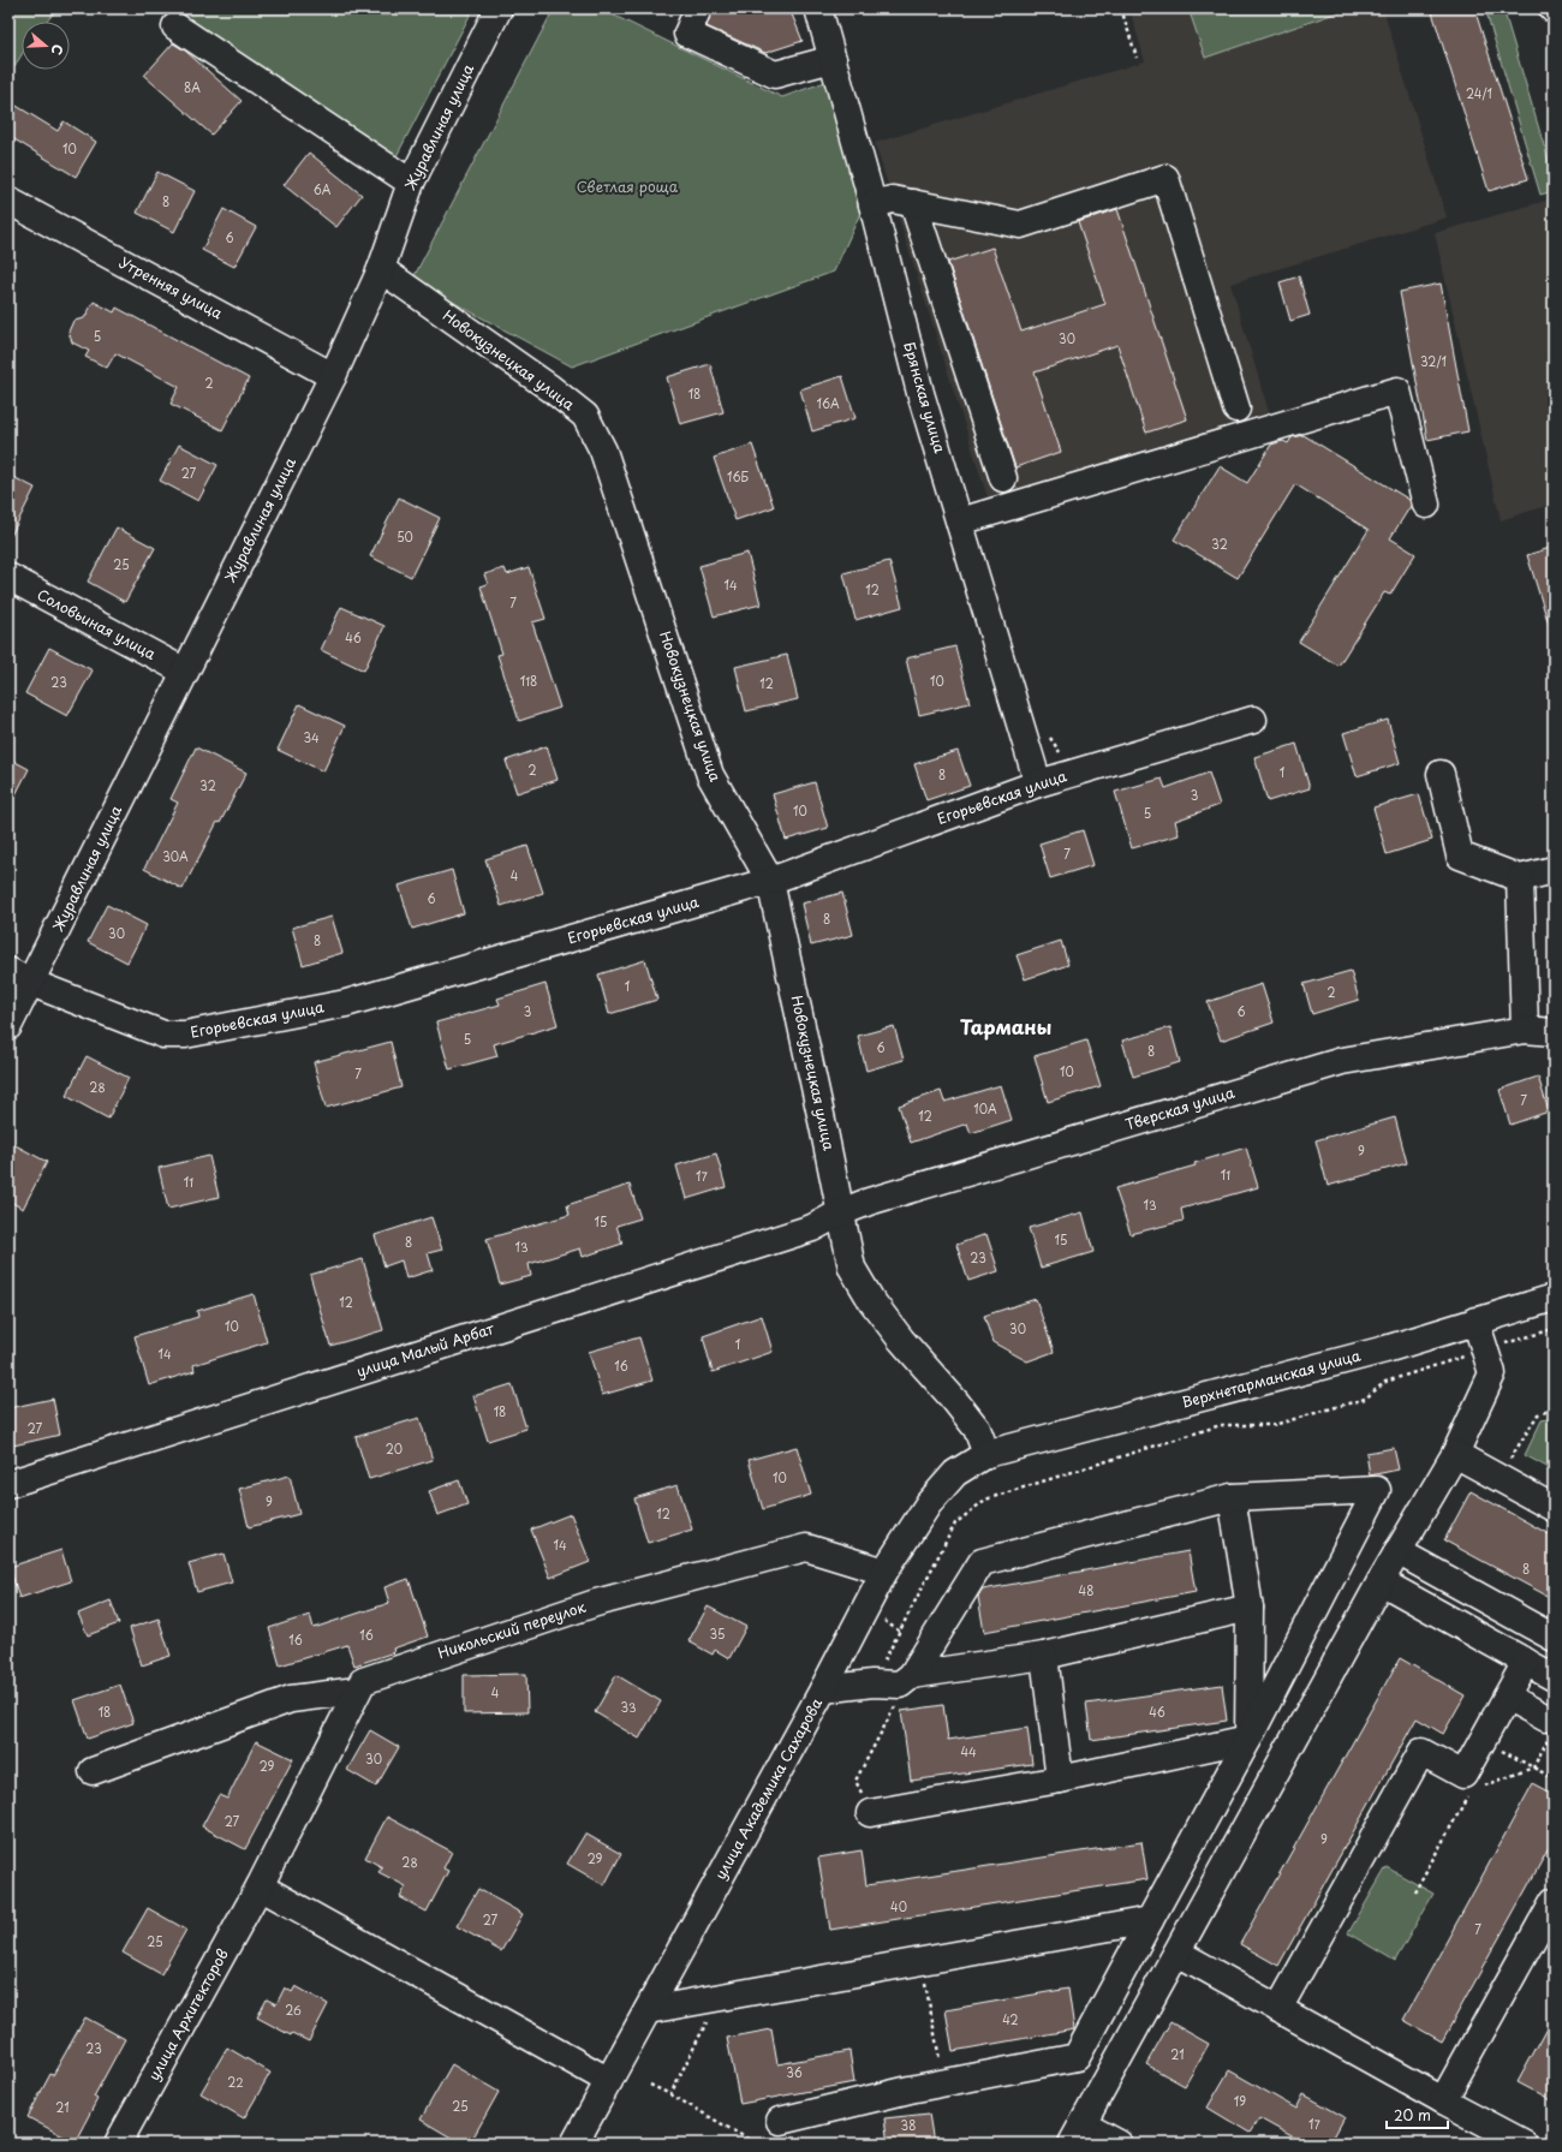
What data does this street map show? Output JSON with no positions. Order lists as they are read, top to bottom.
{
  "streets": {
    "street": [
      "Журавлиная улица",
      "Утренняя улица",
      "Новокузнецкая улица",
      "Брянская улица",
      "Соловьиная улица",
      "Егорьевская улица",
      "Тверская улица",
      "улица Малый Арбат",
      "Верхнетарманская улица",
      "Никольский переулок",
      "улица Академика Сахарова",
      "улица Архитекторов"
    ]
  },
  "crossings": [
    ["Журавлиная улица", "Утренняя улица"],
    ["Журавлиная улица", "Новокузнецкая улица"],
    ["Журавлиная улица", "Соловьиная улица"],
    ["Журавлиная улица", "Егорьевская улица"],
    ["Новокузнецкая улица", "Егорьевская улица"],
    ["Новокузнецкая улица", "Тверская улица"],
    ["Новокузнецкая улица", "улица Малый Арбат"],
    ["Новокузнецкая улица", "Верхнетарманская улица"],
    ["Новокузнецкая улица", "улица Академика Сахарова"],
    ["Брянская улица", "Егорьевская улица"],
    ["Тверская улица", "улица Малый Арбат"],
    ["Верхнетарманская улица", "улица Академика Сахарова"],
    ["Никольский переулок", "улица Академика Сахарова"],
    ["Никольский переулок", "улица Архитекторов"]
  ],
  "districts": ["Тарманы"],
  "parks": ["Светлая роща"],
  "house_numbers": [
    "8А",
    "24/1",
    "10",
    "6А",
    "8",
    "6",
    "5",
    "30",
    "32/1",
    "2",
    "18",
    "16А",
    "27",
    "16Б",
    "50",
    "32",
    "25",
    "14",
    "12",
    "7",
    "46",
    "118",
    "10",
    "23",
    "12",
    "34",
    "2",
    "1",
    "8",
    "32",
    "3",
    "10",
    "5",
    "7",
    "30А",
    "4",
    "6",
    "8",
    "30",
    "8",
    "1",
    "2",
    "3",
    "6",
    "5",
    "6",
    "8",
    "10",
    "7",
    "28",
    "7",
    "10А",
    "12",
    "9",
    "11",
    "17",
    "11",
    "13",
    "15",
    "15",
    "8",
    "13",
    "23",
    "12",
    "10",
    "30",
    "1",
    "14",
    "16",
    "18",
    "27",
    "20",
    "10",
    "9",
    "12",
    "14",
    "8",
    "48",
    "35",
    "16",
    "16",
    "4",
    "33",
    "18",
    "46",
    "44",
    "30",
    "29",
    "27",
    "9",
    "29",
    "28",
    "40",
    "27",
    "7",
    "25",
    "26",
    "42",
    "23",
    "21",
    "36",
    "22",
    "19",
    "25",
    "21",
    "17",
    "38"
  ],
  "scale_bar": "20 m",
  "north": "right"
}
